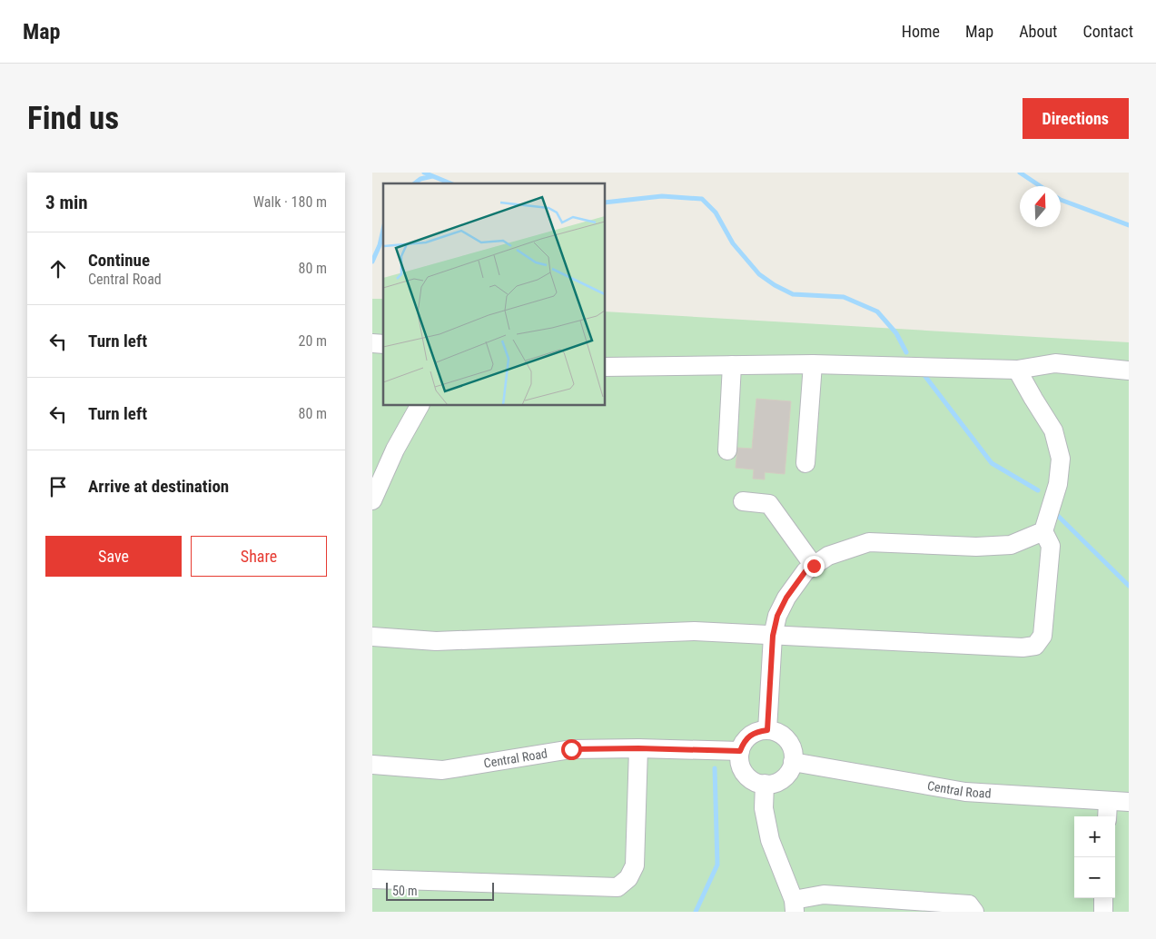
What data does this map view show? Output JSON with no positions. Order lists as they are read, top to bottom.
{
  "streets": {
    "lane": ["Central Road"]
  },
  "scale_bar": "50 m",
  "north": "top",
  "page": {
    "header": "Map",
    "nav": [
      "Home",
      "Map",
      "About",
      "Contact"
    ],
    "buttons": [
      "Directions",
      ["Save", "Share"]
    ],
    "title": "Find us",
    "heading": ["3 min", "Walk · 180 m"],
    "list": [
      ["Continue", "Central Road", "80 m"],
      ["Turn left", "20 m"],
      ["Turn left", "80 m"],
      "Arrive at destination"
    ],
    "map_buttons": ["+", "−"],
    "scale": "50 m"
  }
}
